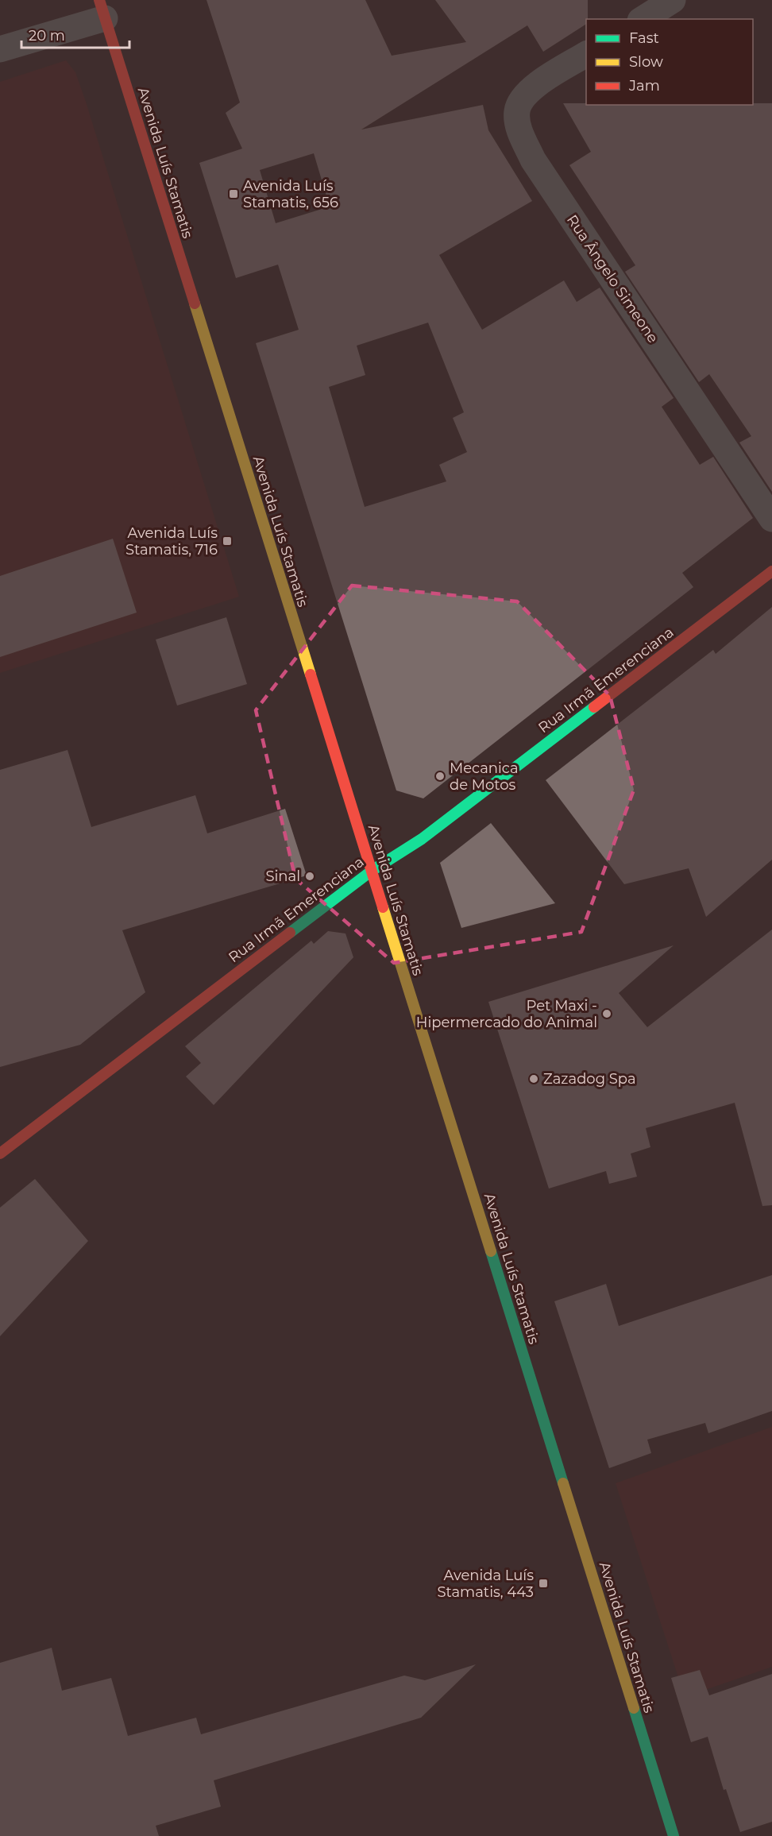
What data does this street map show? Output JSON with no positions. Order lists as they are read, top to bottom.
{
  "streets": {
    "main road": ["Avenida Luís Stamatis", "Rua Irmã Emerenciana"],
    "street": ["Rua Ângelo Simeone"]
  },
  "crossings": [
    ["Avenida Luís Stamatis", "Rua Irmã Emerenciana"]
  ],
  "places": {
    "transit": ["Avenida Luís Stamatis, 656", "Avenida Luís Stamatis, 716", "Avenida Luís Stamatis, 443"],
    "other": [
      "Mecanica de Motos",
      "Sinal",
      "Pet Maxi - Hipermercado do Animal",
      "Zazadog Spa"
    ]
  },
  "legend": ["Fast", "Slow", "Jam"],
  "scale_bar": "20 m"
}
